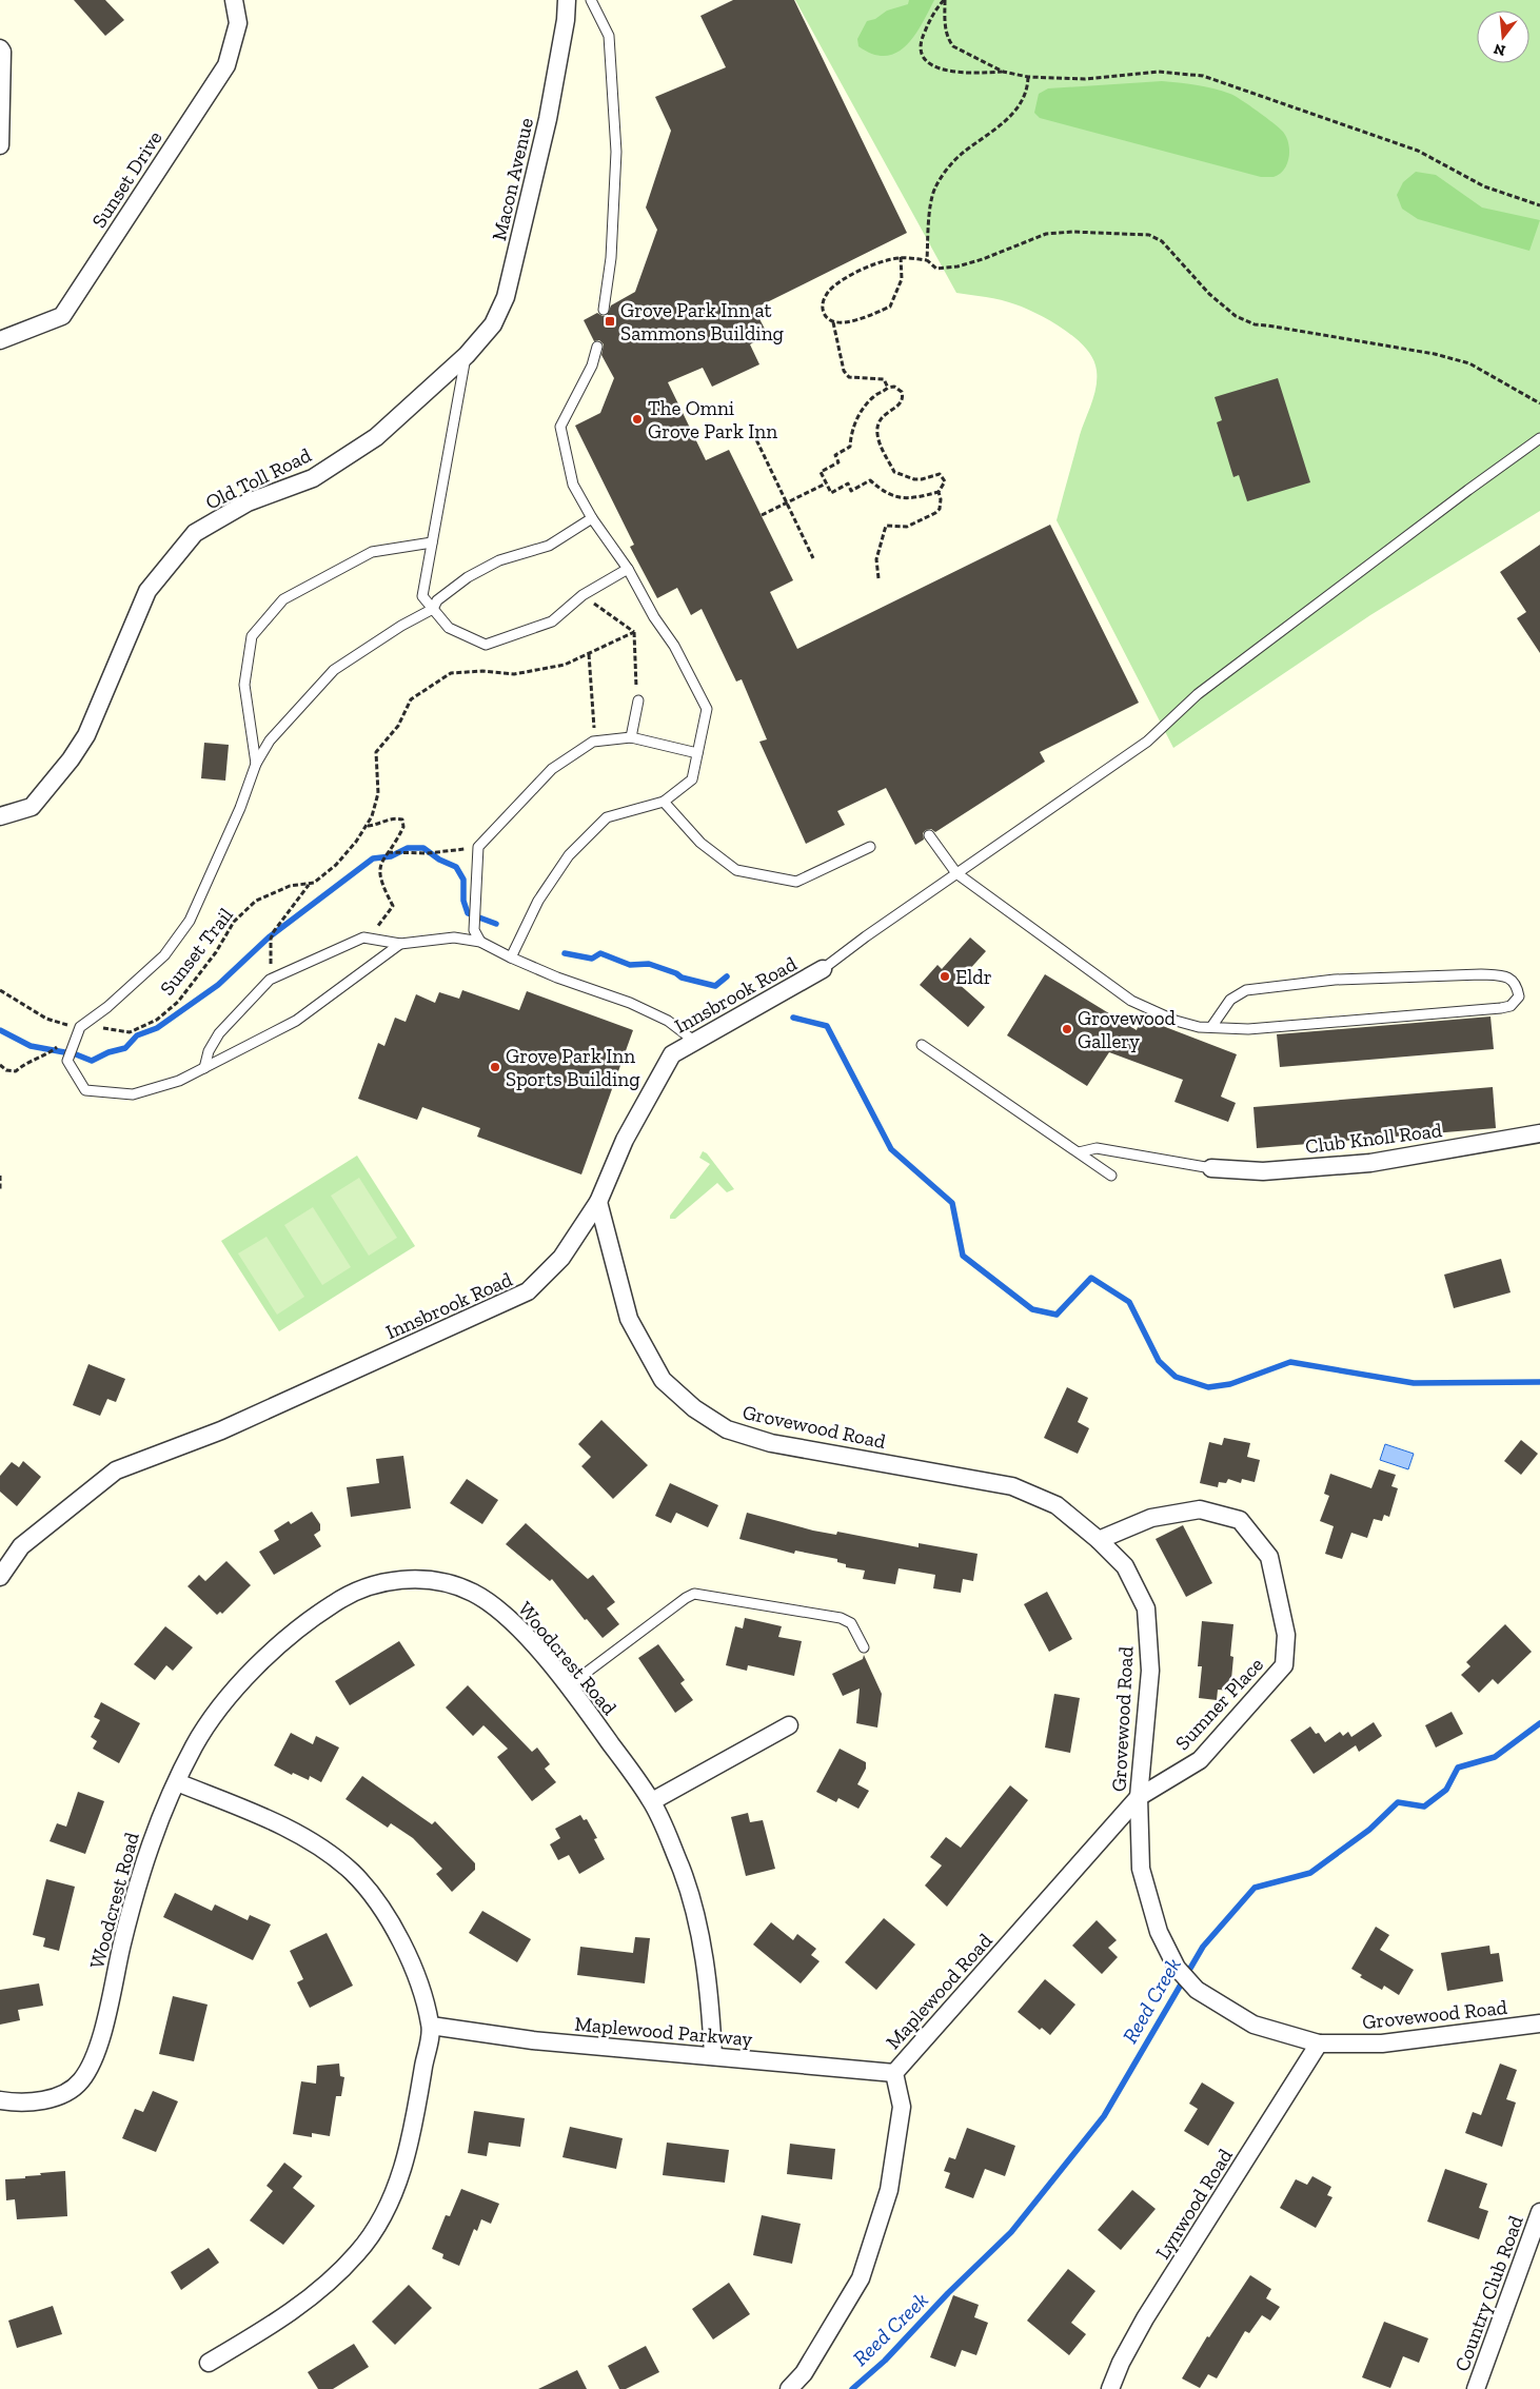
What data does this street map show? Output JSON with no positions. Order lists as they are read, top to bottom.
{
  "streets": {
    "street": [
      "Sunset Drive",
      "Macon Avenue",
      "Old Toll Road",
      "Innsbrook Road",
      "Club Knoll Road",
      "Grovewood Road",
      "Woodcrest Road",
      "Sumner Place",
      "Maplewood Road",
      "Maplewood Parkway",
      "Lynwood Road",
      "Country Club Road"
    ],
    "path": ["Sunset Trail"]
  },
  "crossings": [
    ["Macon Avenue", "Old Toll Road"],
    ["Innsbrook Road", "Grovewood Road"],
    ["Grovewood Road", "Sumner Place"],
    ["Grovewood Road", "Maplewood Road"],
    ["Grovewood Road", "Lynwood Road"],
    ["Woodcrest Road", "Maplewood Parkway"],
    ["Sumner Place", "Maplewood Road"],
    ["Maplewood Road", "Maplewood Parkway"]
  ],
  "water": ["Reed Creek"],
  "places": {
    "transit": ["Grove Park Inn at Sammons Building"],
    "other": [
      "The Omni Grove Park Inn",
      "Eldr",
      "Grovewood Gallery",
      "Grove Park Inn Sports Building"
    ]
  },
  "north": "bottom"
}
